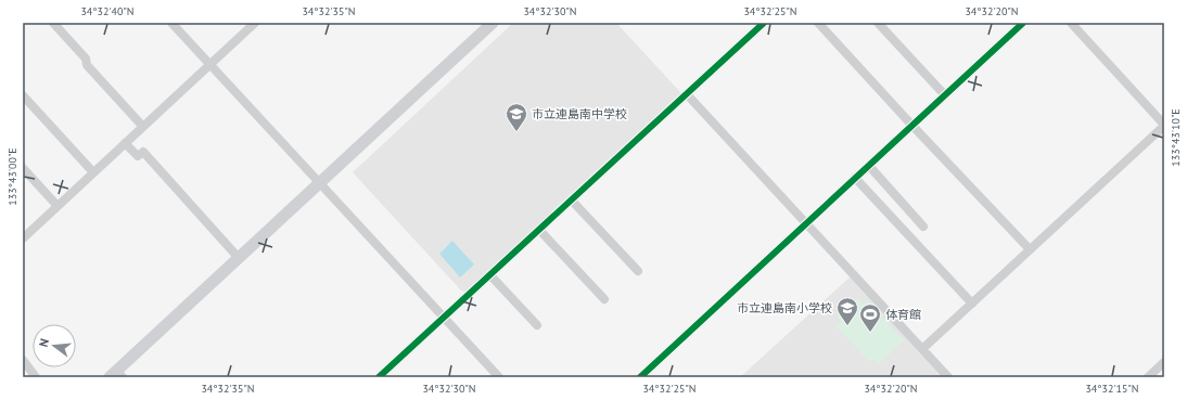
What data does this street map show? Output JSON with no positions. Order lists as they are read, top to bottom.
{
  "places": {
    "school or university": ["市立連島南中学校", "市立連島南小学校"],
    "sports": ["体育館"]
  },
  "north": "left",
  "coordinates": [
    "34°32'40\"N",
    "34°32'35\"N",
    "34°32'30\"N",
    "34°32'25\"N",
    "34°32'20\"N",
    "133°43'10\"E",
    "133°43'00\"E",
    "34°32'15\"N"
  ]
}
